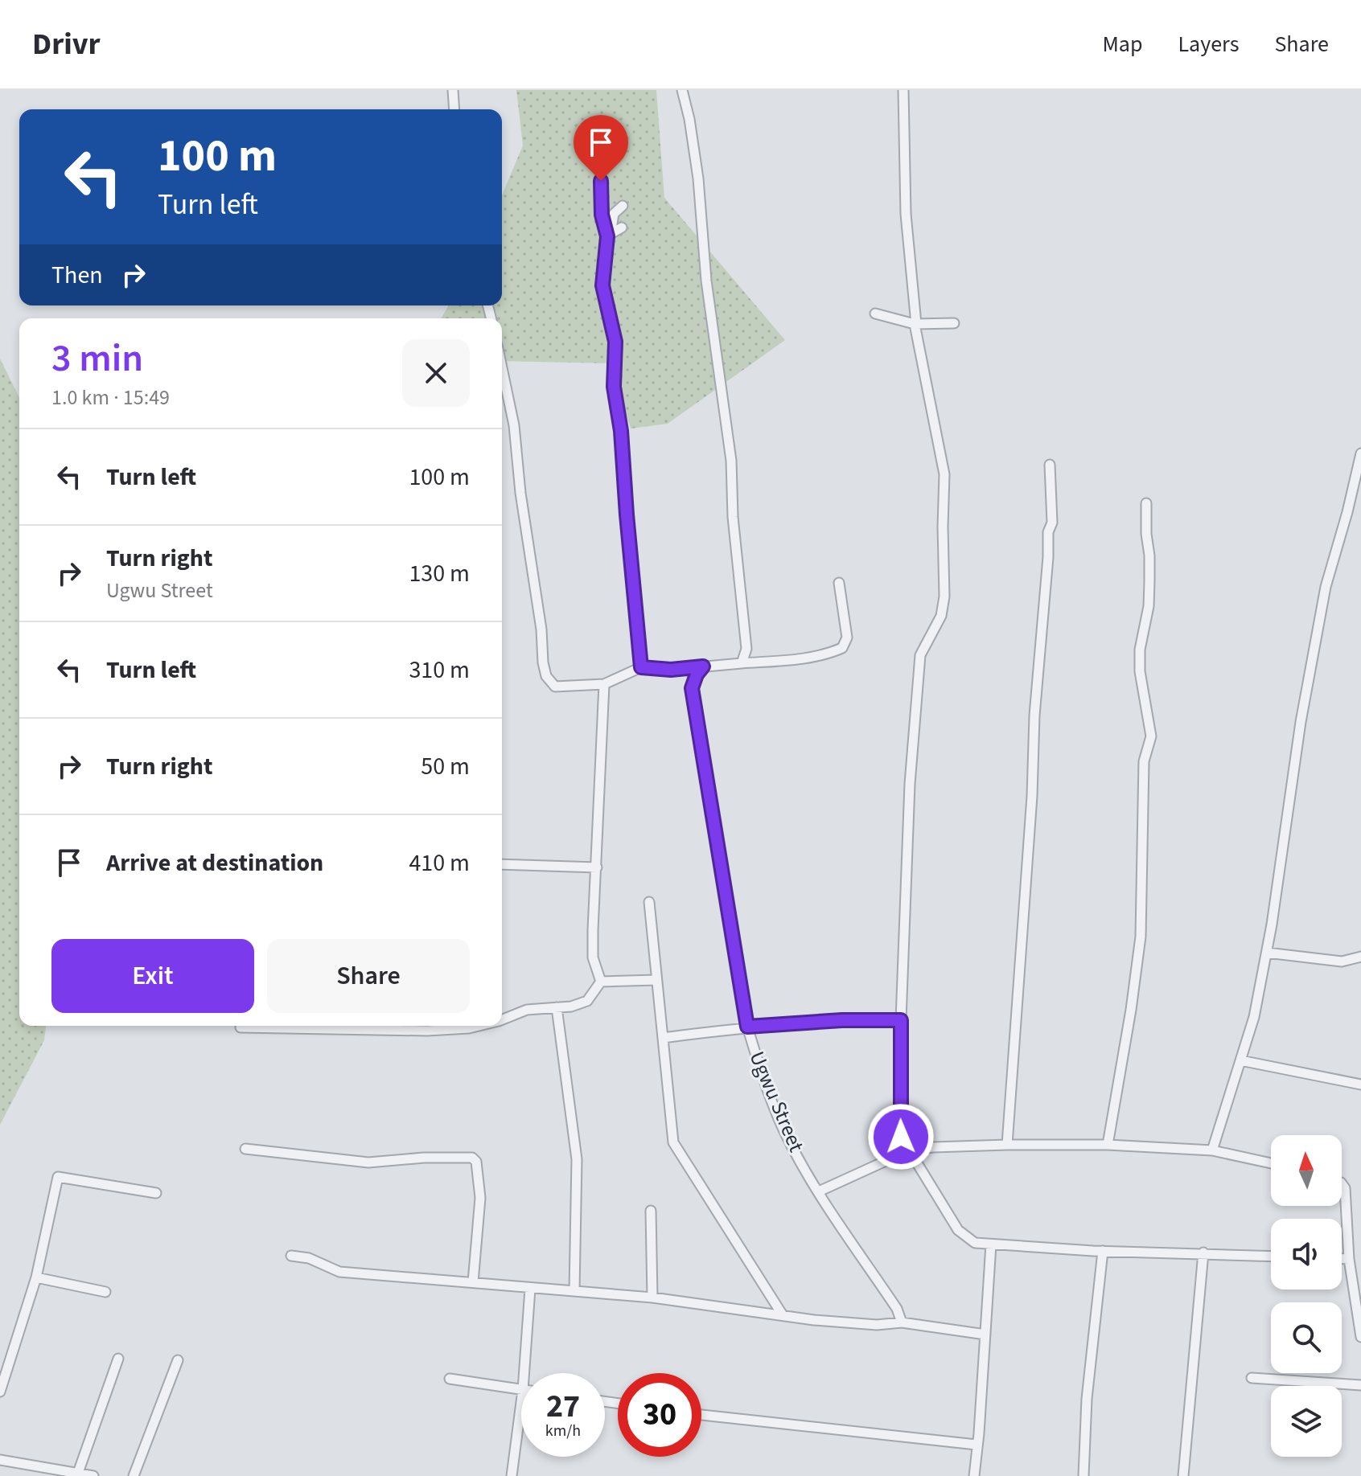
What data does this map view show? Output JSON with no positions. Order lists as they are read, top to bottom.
{
  "streets": {
    "street": ["Ugwu Street"]
  },
  "north": "top",
  "page": {
    "header": "Drivr",
    "nav": ["Map", "Layers", "Share"],
    "turn": ["100 m", "Turn left"],
    "then": "Then",
    "heading": ["3 min", "1.0 km · 15:49"],
    "list": [
      {
        "name": "Turn left",
        "value": "100 m"
      },
      {
        "name": "Turn right",
        "note": "Ugwu Street",
        "value": "130 m"
      },
      {
        "name": "Turn left",
        "value": "310 m"
      },
      {
        "name": "Turn right",
        "value": "50 m"
      },
      {
        "name": "Arrive at destination",
        "value": "410 m"
      }
    ],
    "buttons": ["Exit", "Share"],
    "speed": "27 km/h",
    "limit": "30"
  }
}
